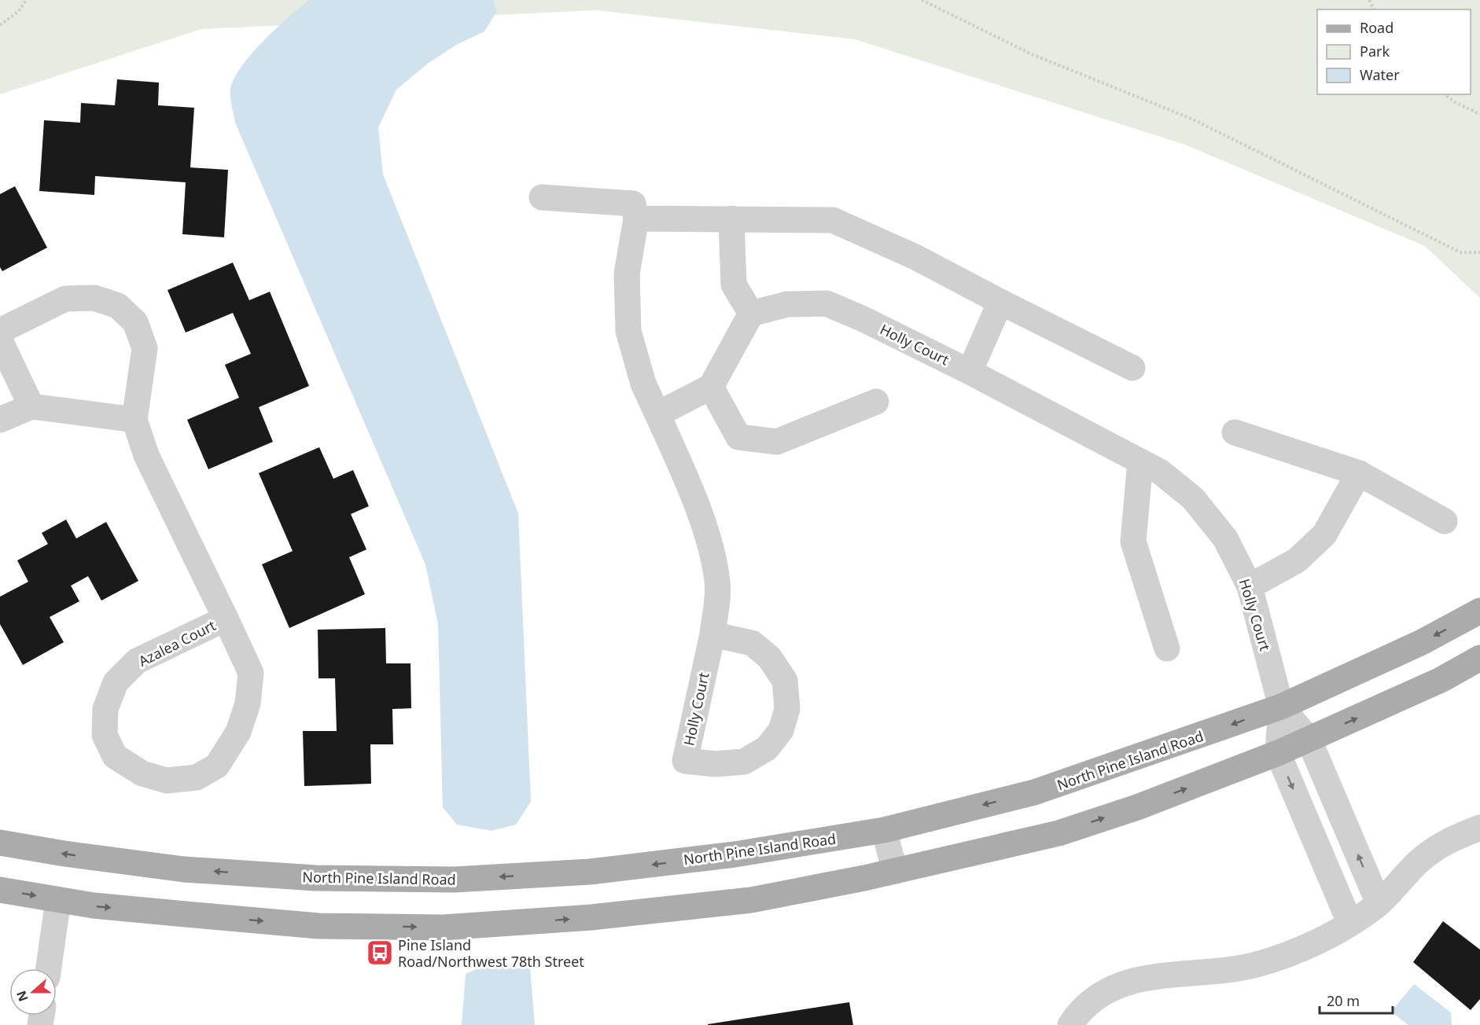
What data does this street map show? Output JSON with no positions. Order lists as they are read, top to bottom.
{
  "streets": {
    "main road": ["North Pine Island Road"],
    "lane": ["Holly Court", "Azalea Court"]
  },
  "crossings": [
    ["Holly Court", "North Pine Island Road"]
  ],
  "places": {
    "bus stop": ["Pine Island Road/Northwest 78th Street"]
  },
  "legend": ["Road", "Park", "Water"],
  "scale_bar": "20 m",
  "north": "left"
}
